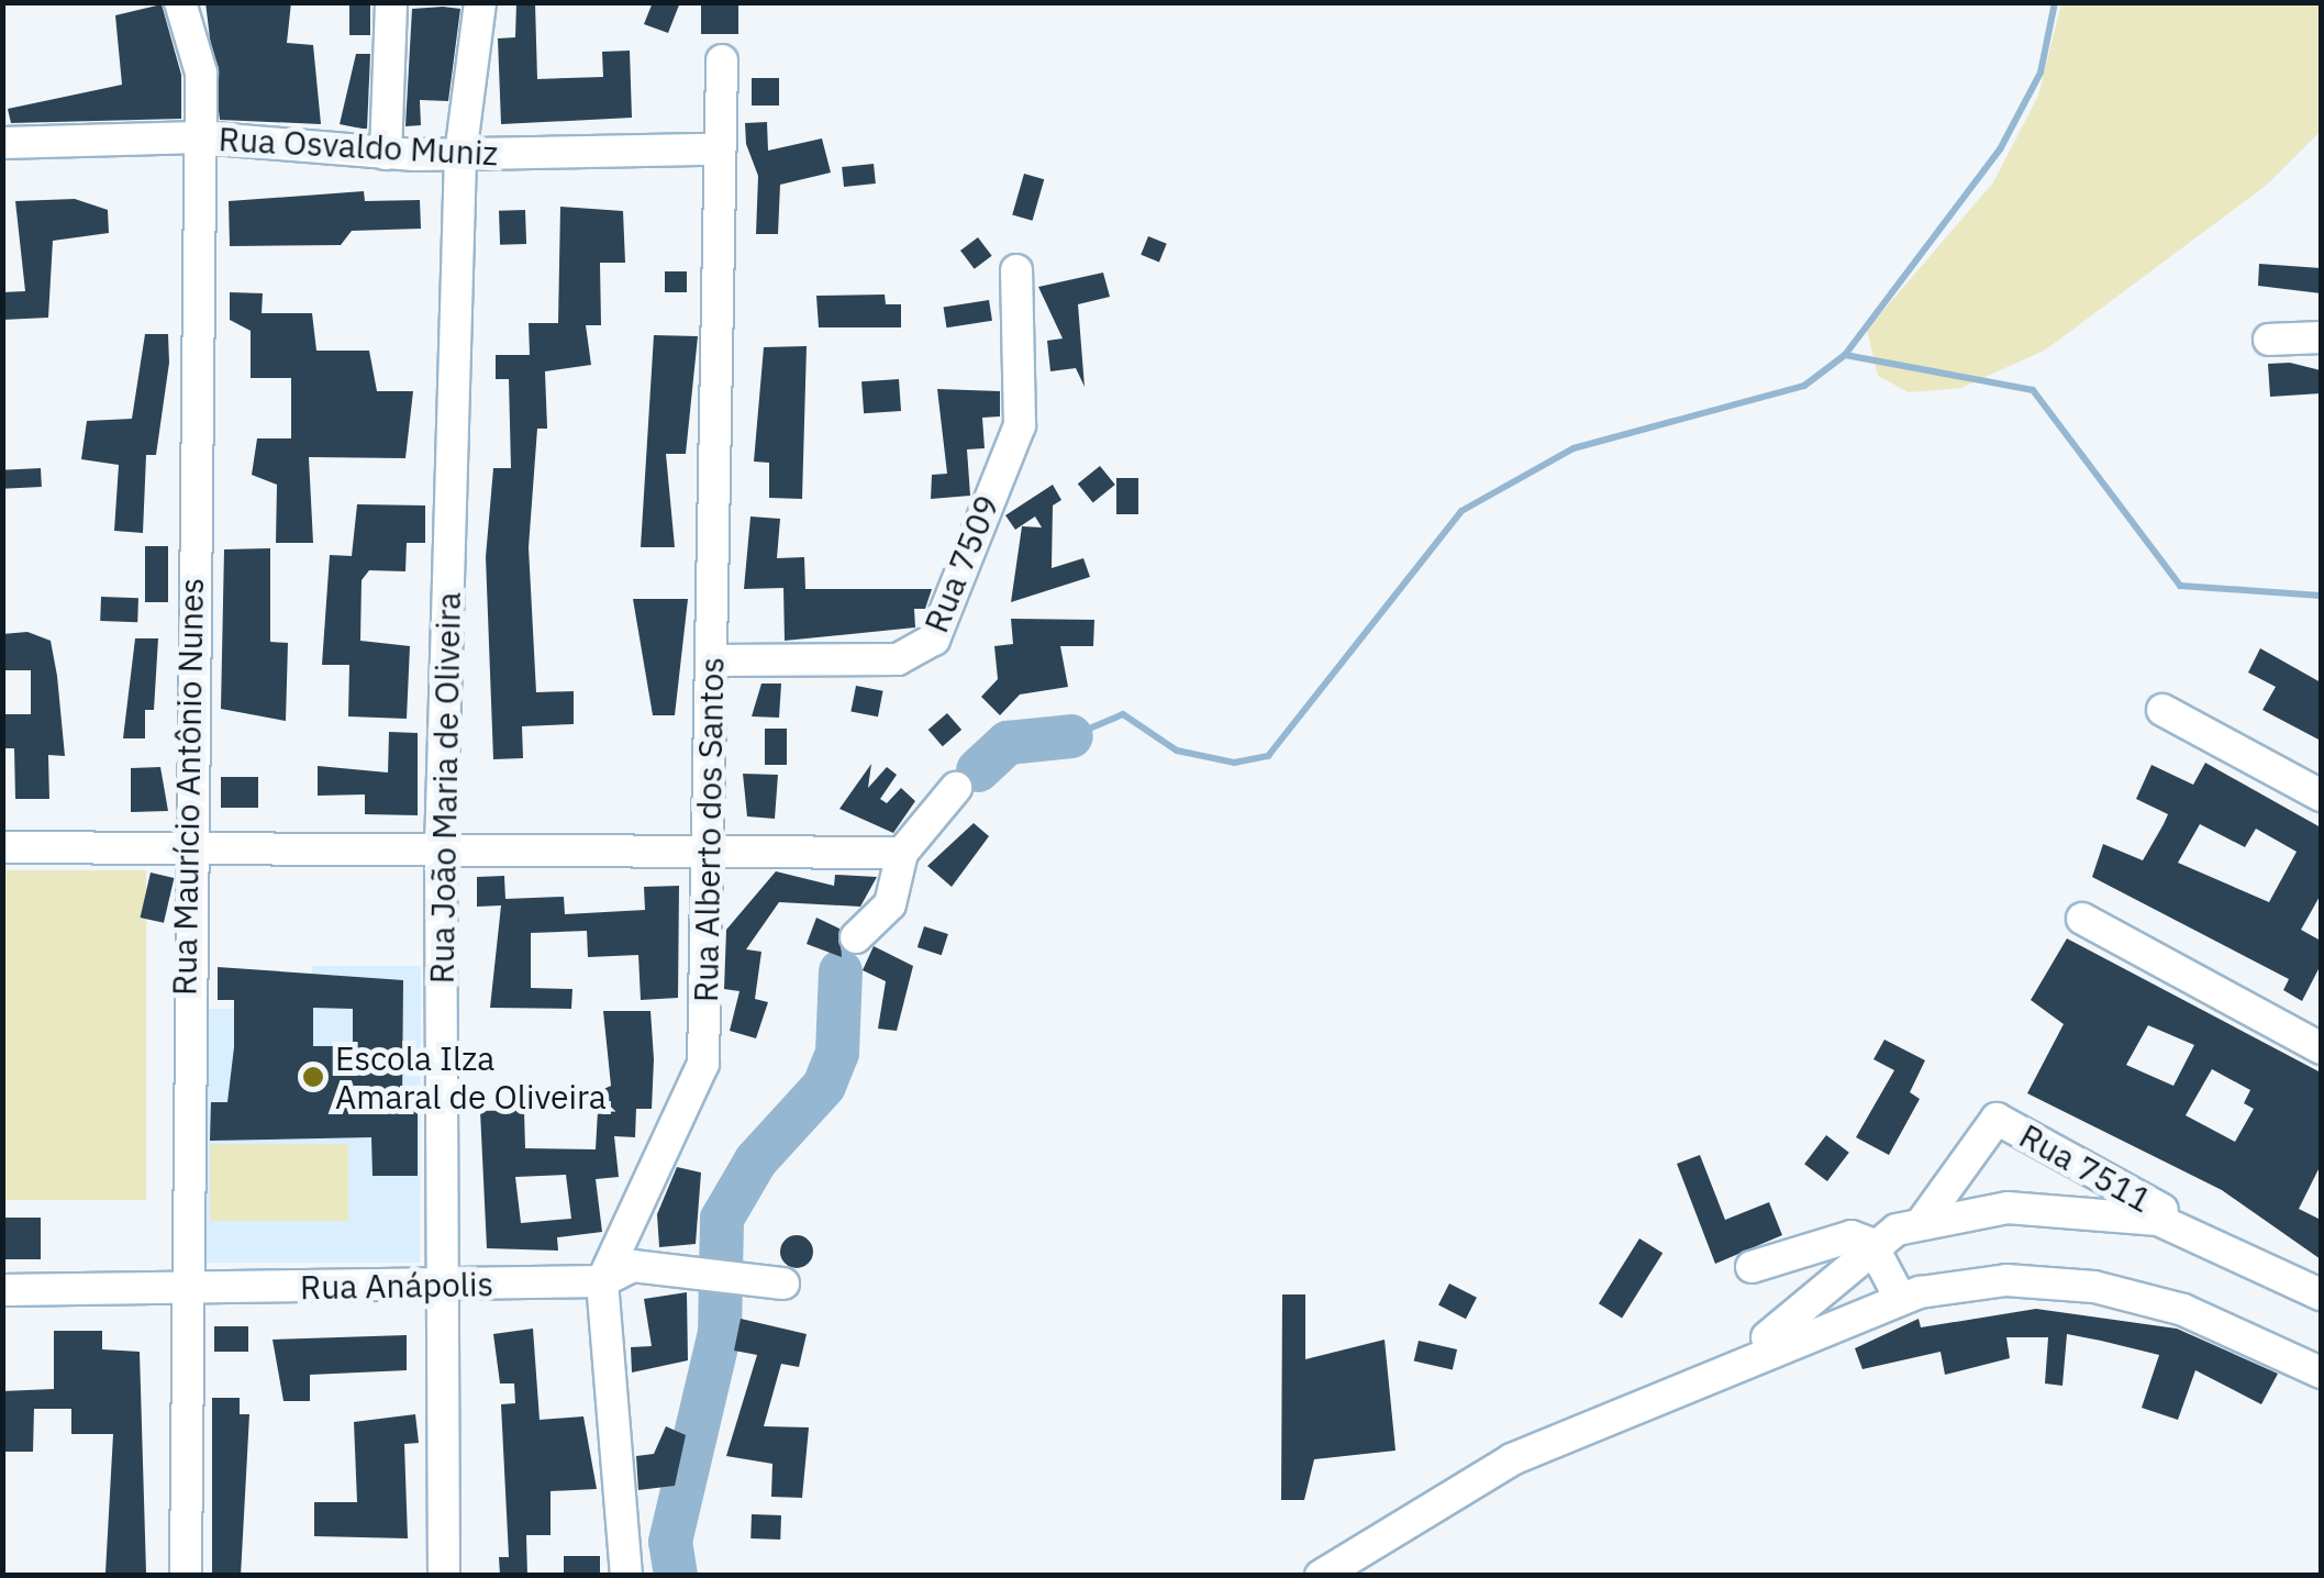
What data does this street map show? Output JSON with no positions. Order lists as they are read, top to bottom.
{
  "streets": {
    "street": [
      "Rua Osvaldo Muniz",
      "Rua 7509",
      "Rua Maurício Antônio Nunes",
      "Rua João Maria de Oliveira",
      "Rua Alberto dos Santos",
      "Rua 7511",
      "Rua Anápolis"
    ]
  },
  "crossings": [
    ["Rua Osvaldo Muniz", "Rua Maurício Antônio Nunes"],
    ["Rua Osvaldo Muniz", "Rua João Maria de Oliveira"],
    ["Rua Osvaldo Muniz", "Rua Alberto dos Santos"],
    ["Rua 7509", "Rua Alberto dos Santos"],
    ["Rua Maurício Antônio Nunes", "Rua Anápolis"],
    ["Rua João Maria de Oliveira", "Rua Anápolis"],
    ["Rua Alberto dos Santos", "Rua Anápolis"]
  ],
  "places": ["Escola Ilza Amaral de Oliveira"]
}
